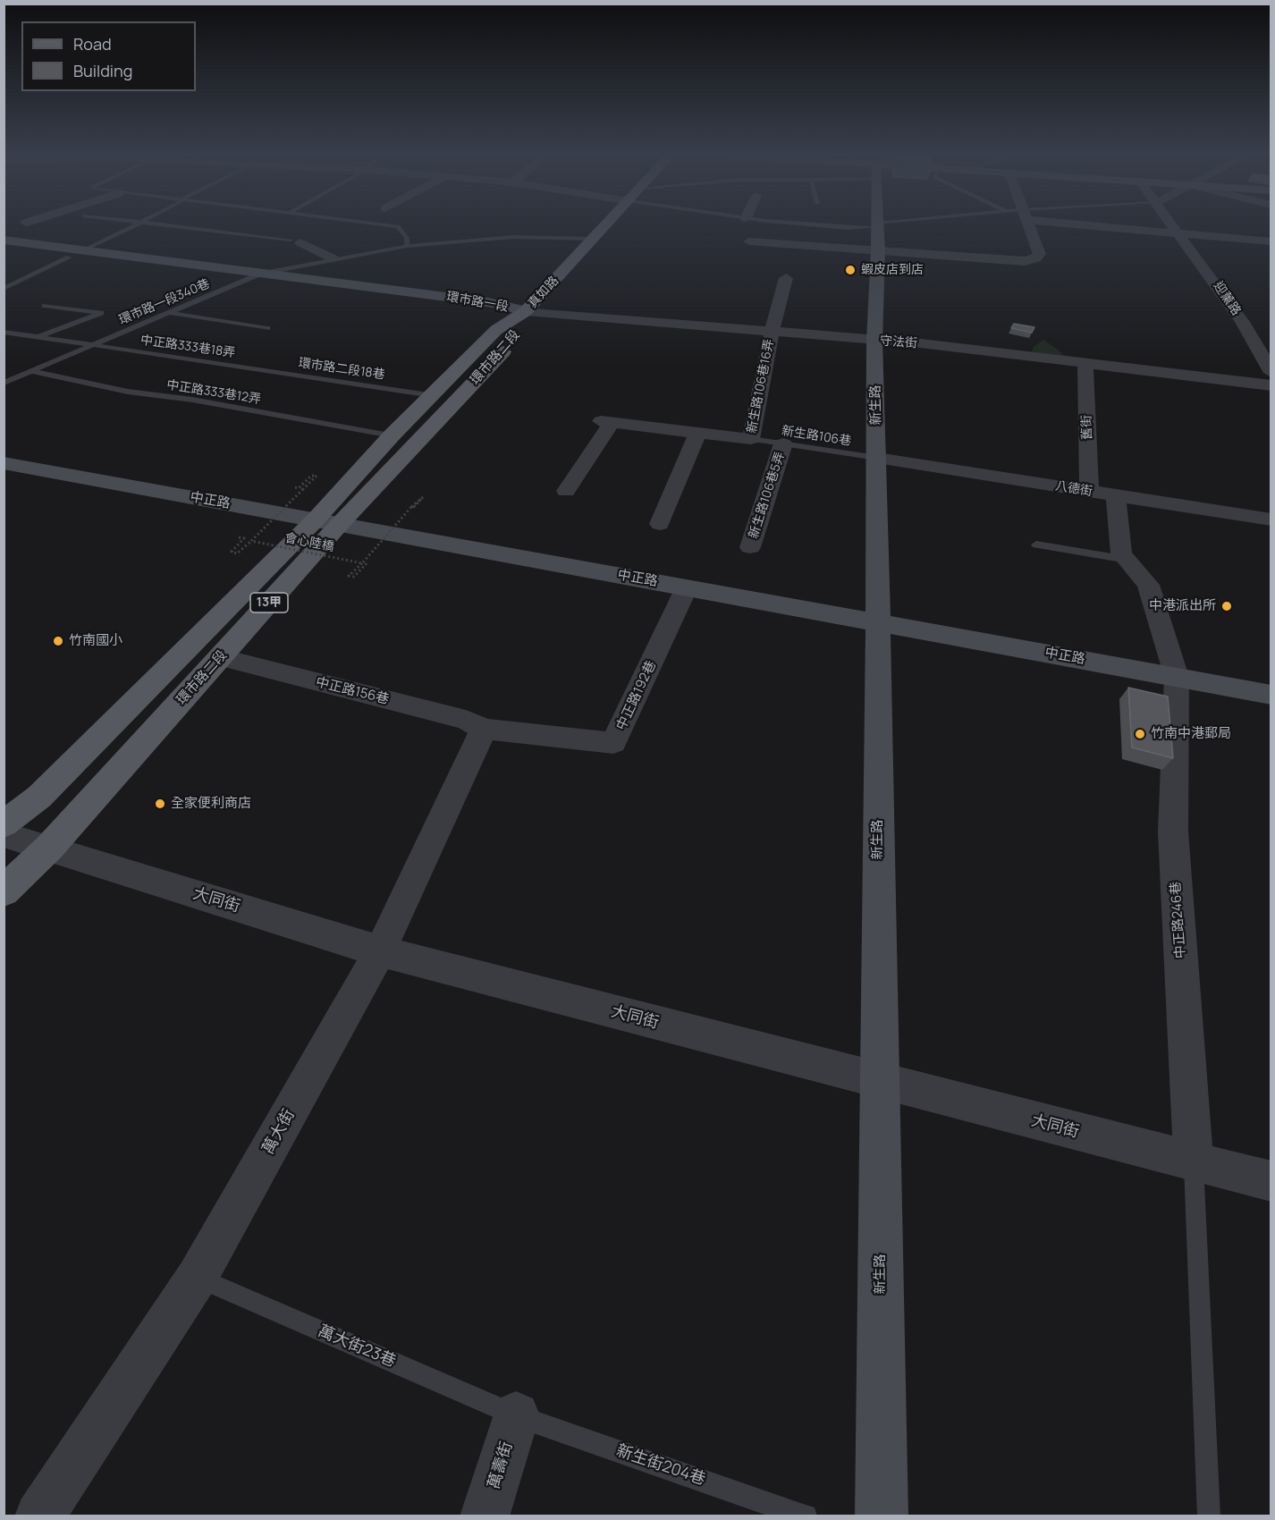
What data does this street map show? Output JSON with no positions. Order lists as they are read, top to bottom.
{
  "streets": {
    "main road": ["真如路", "環市路二段", "13甲"],
    "street": [
      "迎薰路",
      "環市路一段",
      "守法街",
      "新生路106巷16弄",
      "新生路",
      "舊街",
      "八德街",
      "新生路106巷5弄",
      "中正路",
      "中正路156巷",
      "中正路192巷",
      "大同街",
      "中正路246巷",
      "萬大街",
      "萬壽街"
    ],
    "lane": [
      "環市路一段340巷",
      "中正路333巷18弄",
      "環市路二段18巷",
      "中正路333巷12弄",
      "新生路106巷",
      "萬大街23巷",
      "新生街204巷"
    ],
    "path": ["會心陸橋"]
  },
  "crossings": [
    ["真如路", "環市路一段340巷"],
    ["真如路", "環市路一段"],
    ["真如路", "守法街"],
    ["真如路", "環市路二段"],
    ["環市路一段340巷", "環市路一段"],
    ["環市路一段340巷", "中正路333巷18弄"],
    ["環市路一段340巷", "中正路333巷12弄"],
    ["環市路一段", "守法街"],
    ["環市路一段", "環市路二段"],
    ["守法街", "環市路二段"],
    ["守法街", "新生路106巷16弄"],
    ["守法街", "新生路"],
    ["守法街", "舊街"],
    ["中正路333巷18弄", "環市路二段18巷"],
    ["環市路二段", "環市路二段18巷"],
    ["環市路二段", "中正路333巷12弄"],
    ["環市路二段", "中正路"],
    ["環市路二段", "中正路156巷"],
    ["環市路二段", "大同街"],
    ["新生路106巷16弄", "新生路106巷"],
    ["新生路", "新生路106巷"],
    ["新生路", "八德街"],
    ["新生路", "中正路"],
    ["新生路", "大同街"],
    ["舊街", "八德街"],
    ["新生路106巷", "八德街"],
    ["新生路106巷", "新生路106巷5弄"],
    ["中正路", "中正路192巷"],
    ["中正路", "中正路246巷"],
    ["中正路156巷", "中正路192巷"],
    ["中正路156巷", "萬大街"],
    ["中正路192巷", "萬大街"],
    ["大同街", "中正路246巷"],
    ["大同街", "萬大街"],
    ["萬大街", "萬大街23巷"],
    ["萬大街23巷", "萬壽街"],
    ["萬大街23巷", "新生街204巷"],
    ["萬壽街", "新生街204巷"]
  ],
  "places": [
    "蝦皮店到店",
    "中港派出所",
    "竹南國小",
    "竹南中港郵局",
    "全家便利商店"
  ],
  "legend": ["Road", "Building"]
}
